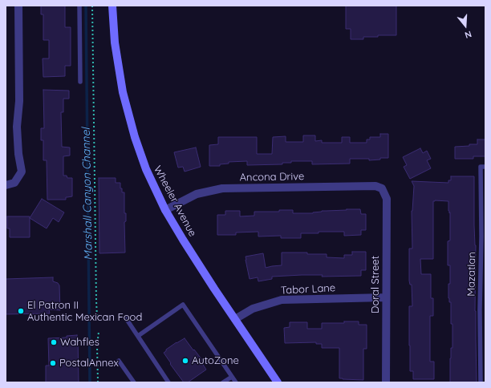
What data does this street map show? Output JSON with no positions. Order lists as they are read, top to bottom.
{
  "streets": {
    "main road": ["Wheeler Avenue"],
    "street": ["Ancona Drive", "Doral Street", "Tabor Lane"],
    "lane": ["Mazatlan"]
  },
  "crossings": [
    ["Ancona Drive", "Wheeler Avenue"],
    ["Ancona Drive", "Doral Street"],
    ["Wheeler Avenue", "Tabor Lane"],
    ["Doral Street", "Tabor Lane"]
  ],
  "water": ["Marshall Canyon Channel"],
  "places": [
    "El Patron II Authentic Mexican Food",
    "Wahfles",
    "AutoZone",
    "PostalAnnex"
  ],
  "north": "bottom"
}
